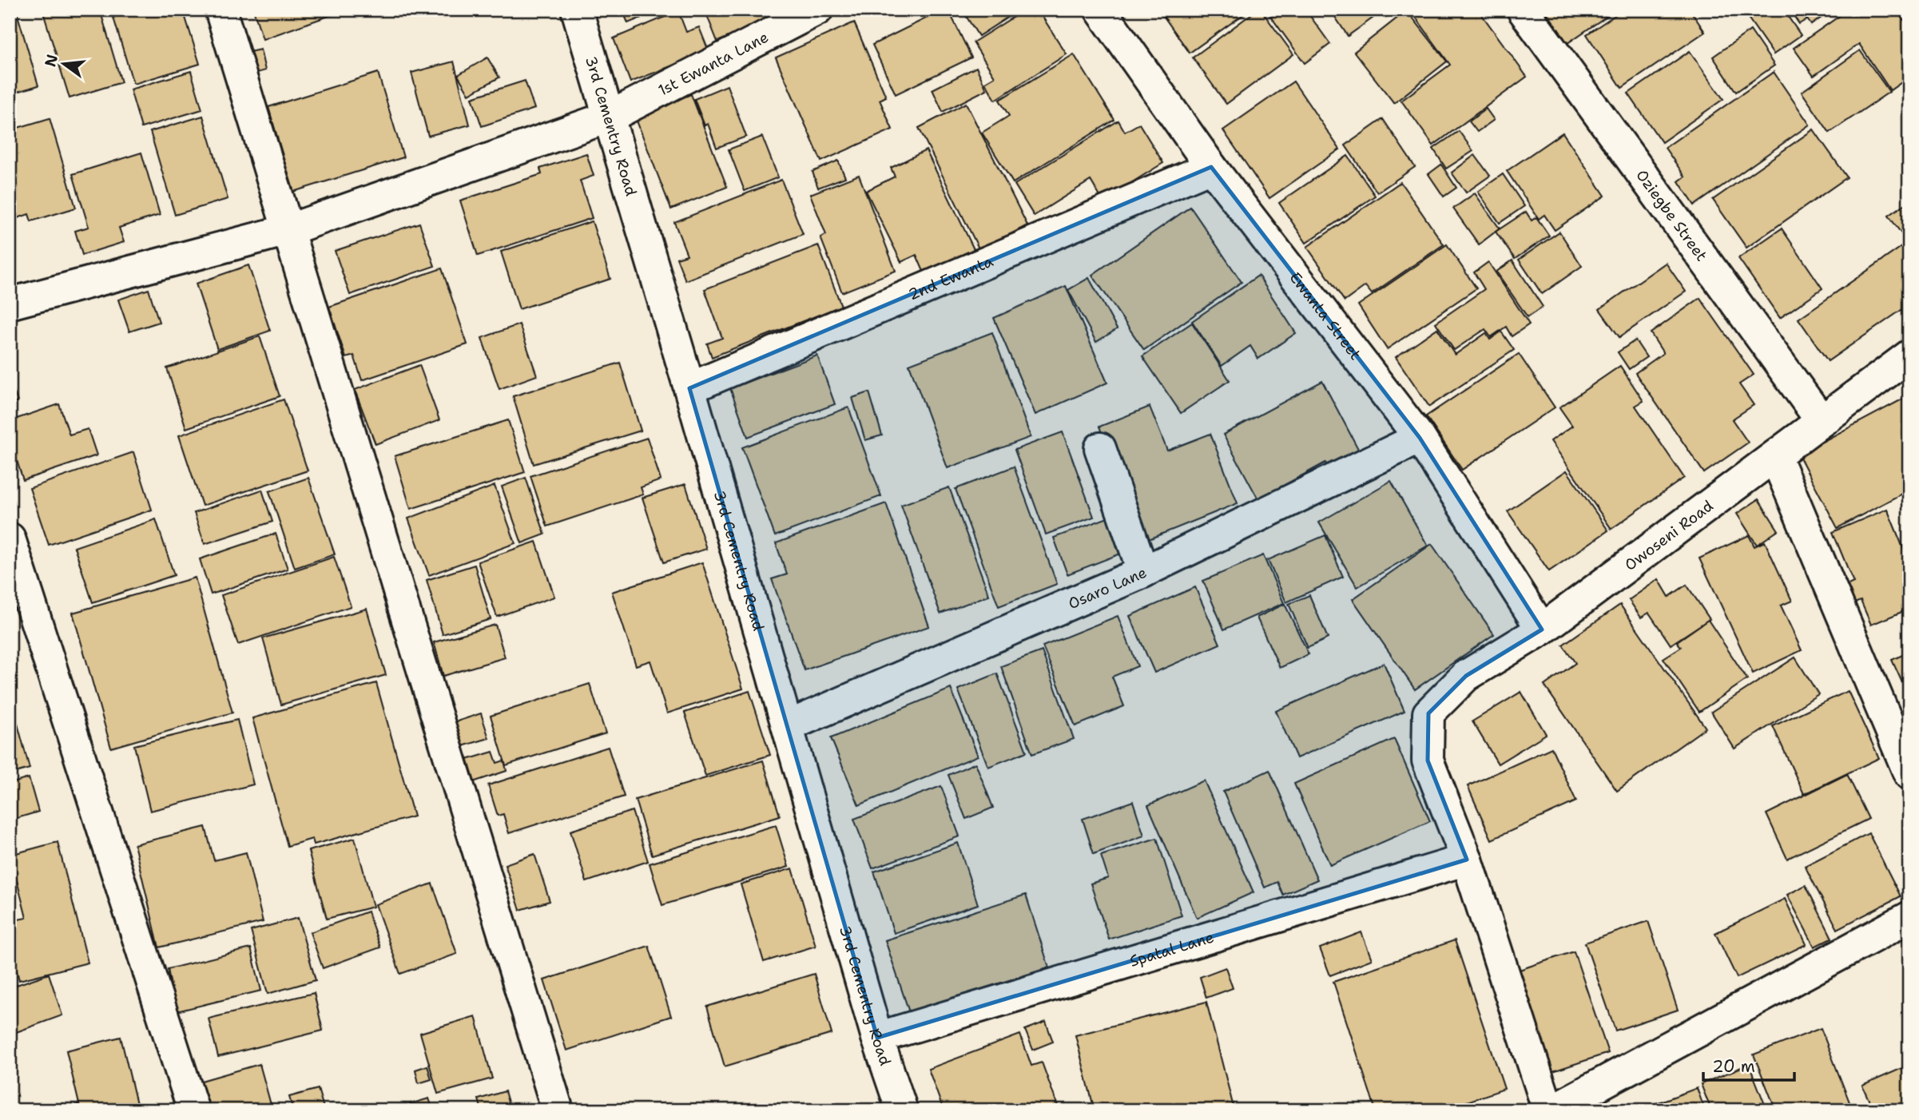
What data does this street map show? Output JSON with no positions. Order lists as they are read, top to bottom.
{
  "streets": {
    "street": [
      "1st Ewanta Lane",
      "3rd Cementry Road",
      "Oziegbe Street",
      "2nd Ewanta",
      "Ewanta Street",
      "Owoseni Road",
      "Osaro Lane",
      "Spatal Lane"
    ]
  },
  "crossings": [
    ["1st Ewanta Lane", "3rd Cementry Road"],
    ["3rd Cementry Road", "2nd Ewanta"],
    ["3rd Cementry Road", "Osaro Lane"],
    ["3rd Cementry Road", "Spatal Lane"],
    ["Oziegbe Street", "Owoseni Road"],
    ["2nd Ewanta", "Ewanta Street"],
    ["Ewanta Street", "Owoseni Road"],
    ["Ewanta Street", "Osaro Lane"],
    ["Owoseni Road", "Spatal Lane"]
  ],
  "scale_bar": "20 m",
  "north": "left"
}
